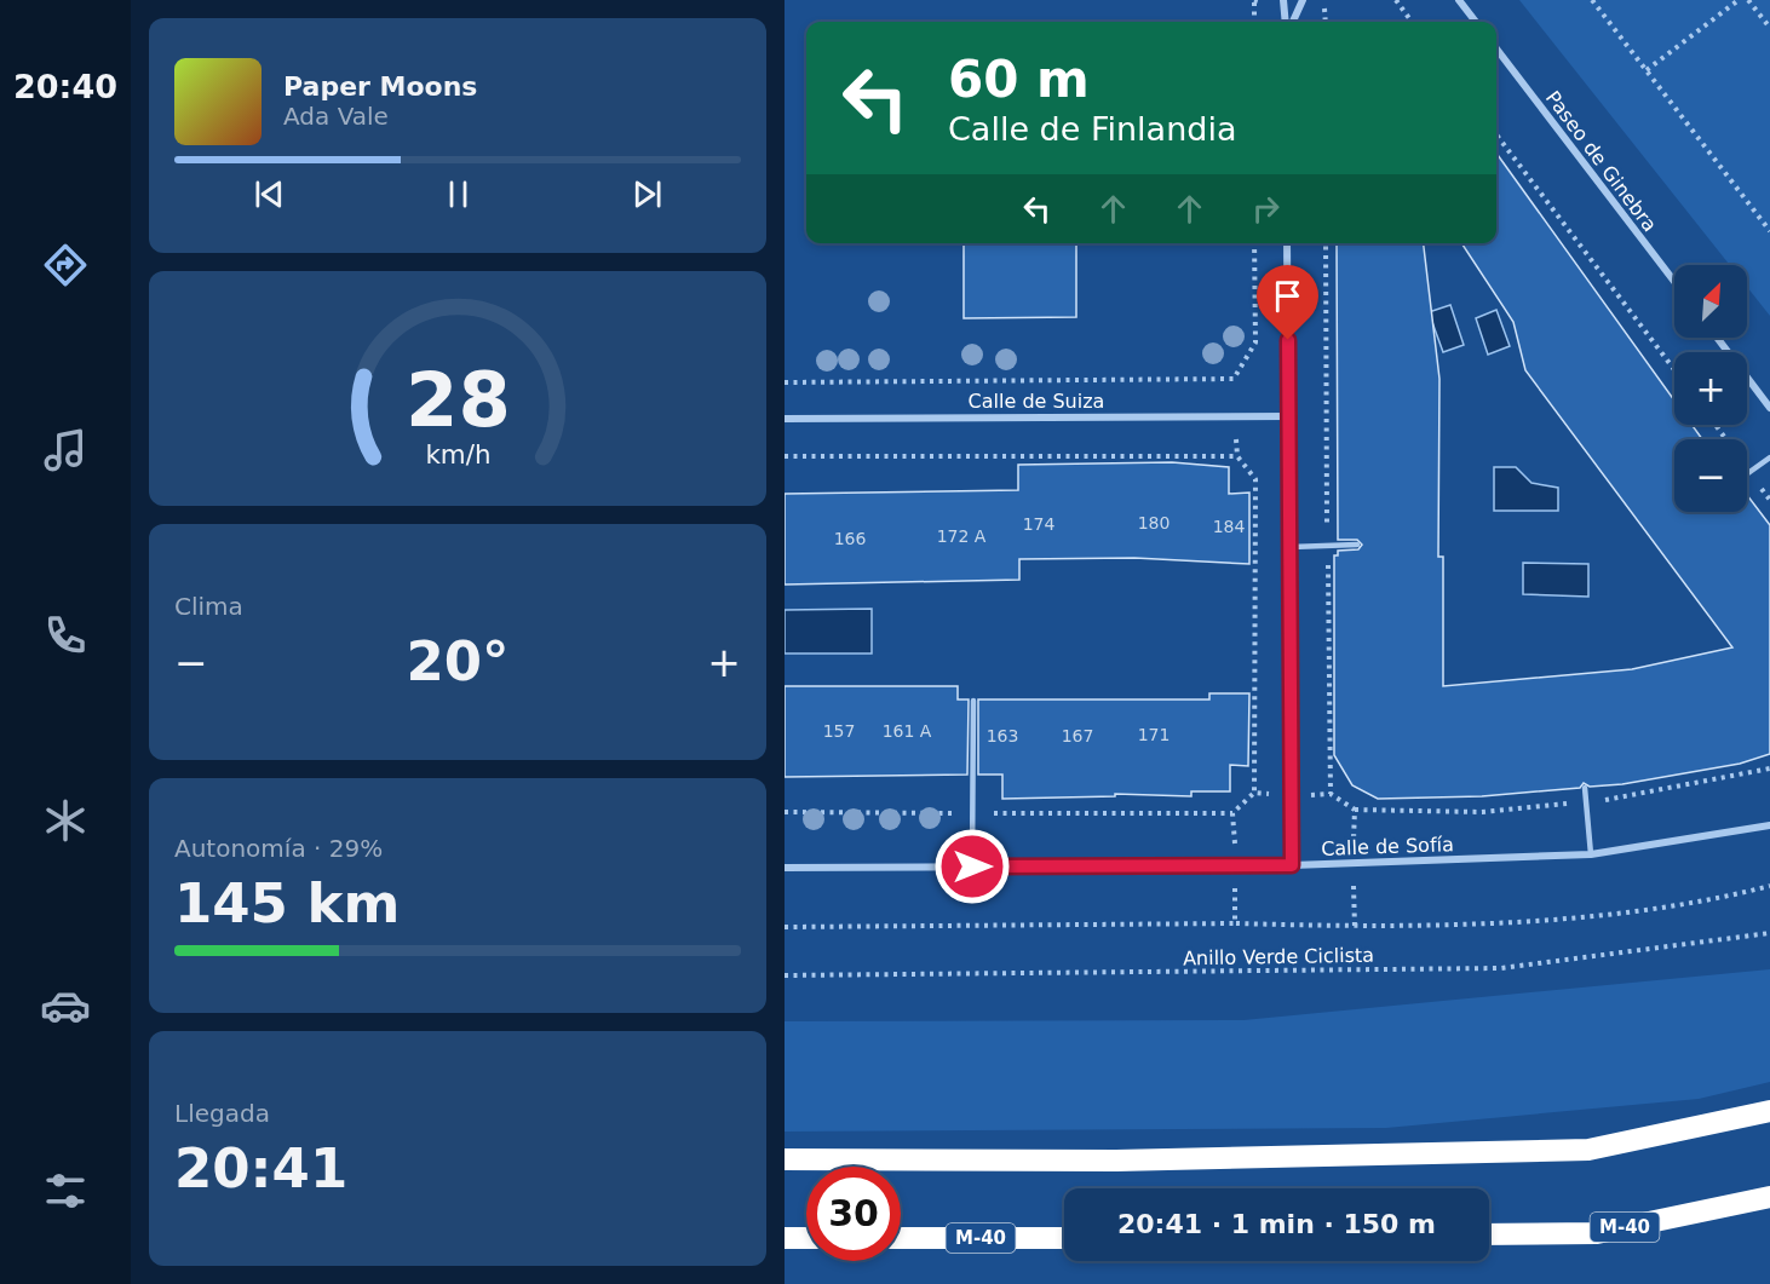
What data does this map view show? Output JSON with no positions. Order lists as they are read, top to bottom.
{
  "streets": {
    "highway": ["M-40"],
    "street": ["Paseo de Ginebra", "Calle de Suiza", "Calle de Sofía"],
    "path": ["Anillo Verde Ciclista"]
  },
  "house_numbers": [
    "180",
    "174",
    "184",
    "172 A",
    "166",
    "157",
    "161 A",
    "171",
    "163",
    "167"
  ],
  "north": "top right",
  "page": {
    "tabs": "20:40",
    "turn": ["60 m", "Calle de Finlandia"],
    "song": ["Paper Moons", "Ada Vale"],
    "map_buttons": ["+", "−"],
    "tile": [
      "Clima",
      ["Autonomía · 29%", "145 km"],
      ["Llegada", "20:41"]
    ],
    "heat": ["−", "20°", "+"],
    "limit": "30",
    "trip": "20:41 · 1 min · 150 m",
    "gauge": ["28", "km/h"]
  }
}
